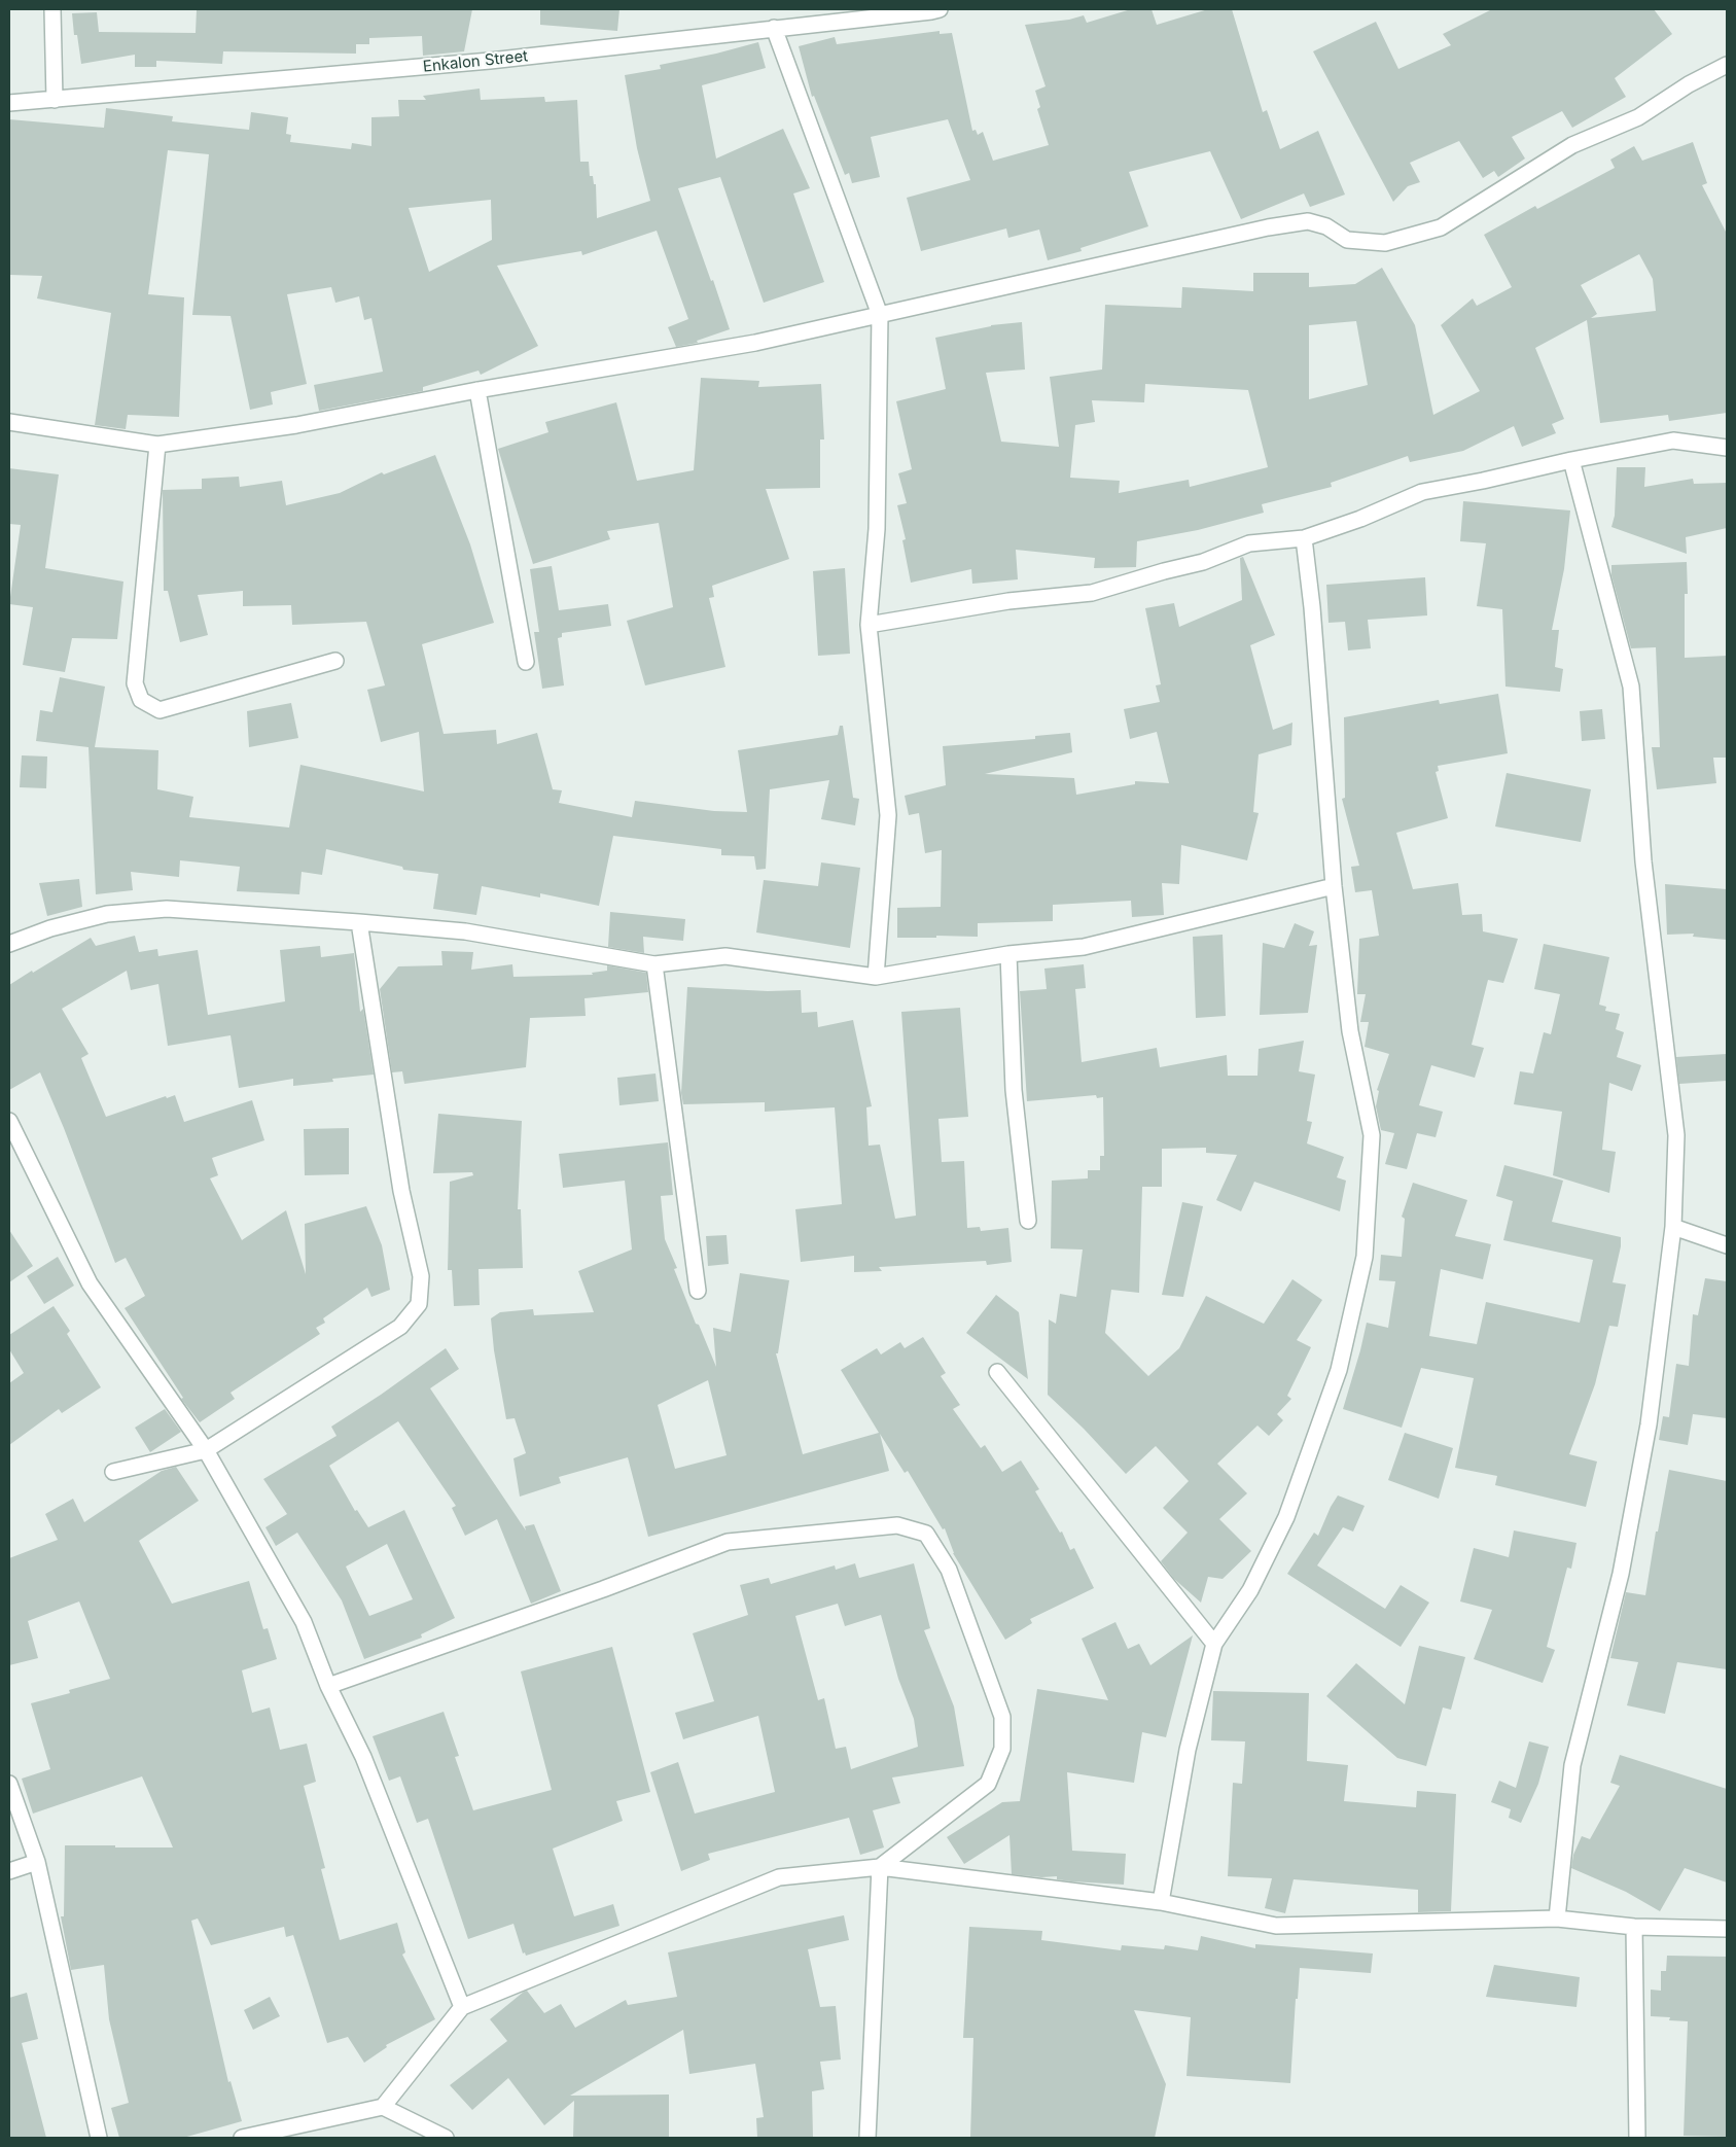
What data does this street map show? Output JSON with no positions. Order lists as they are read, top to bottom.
{
  "streets": {
    "street": ["Enkalon Street"]
  }
}
